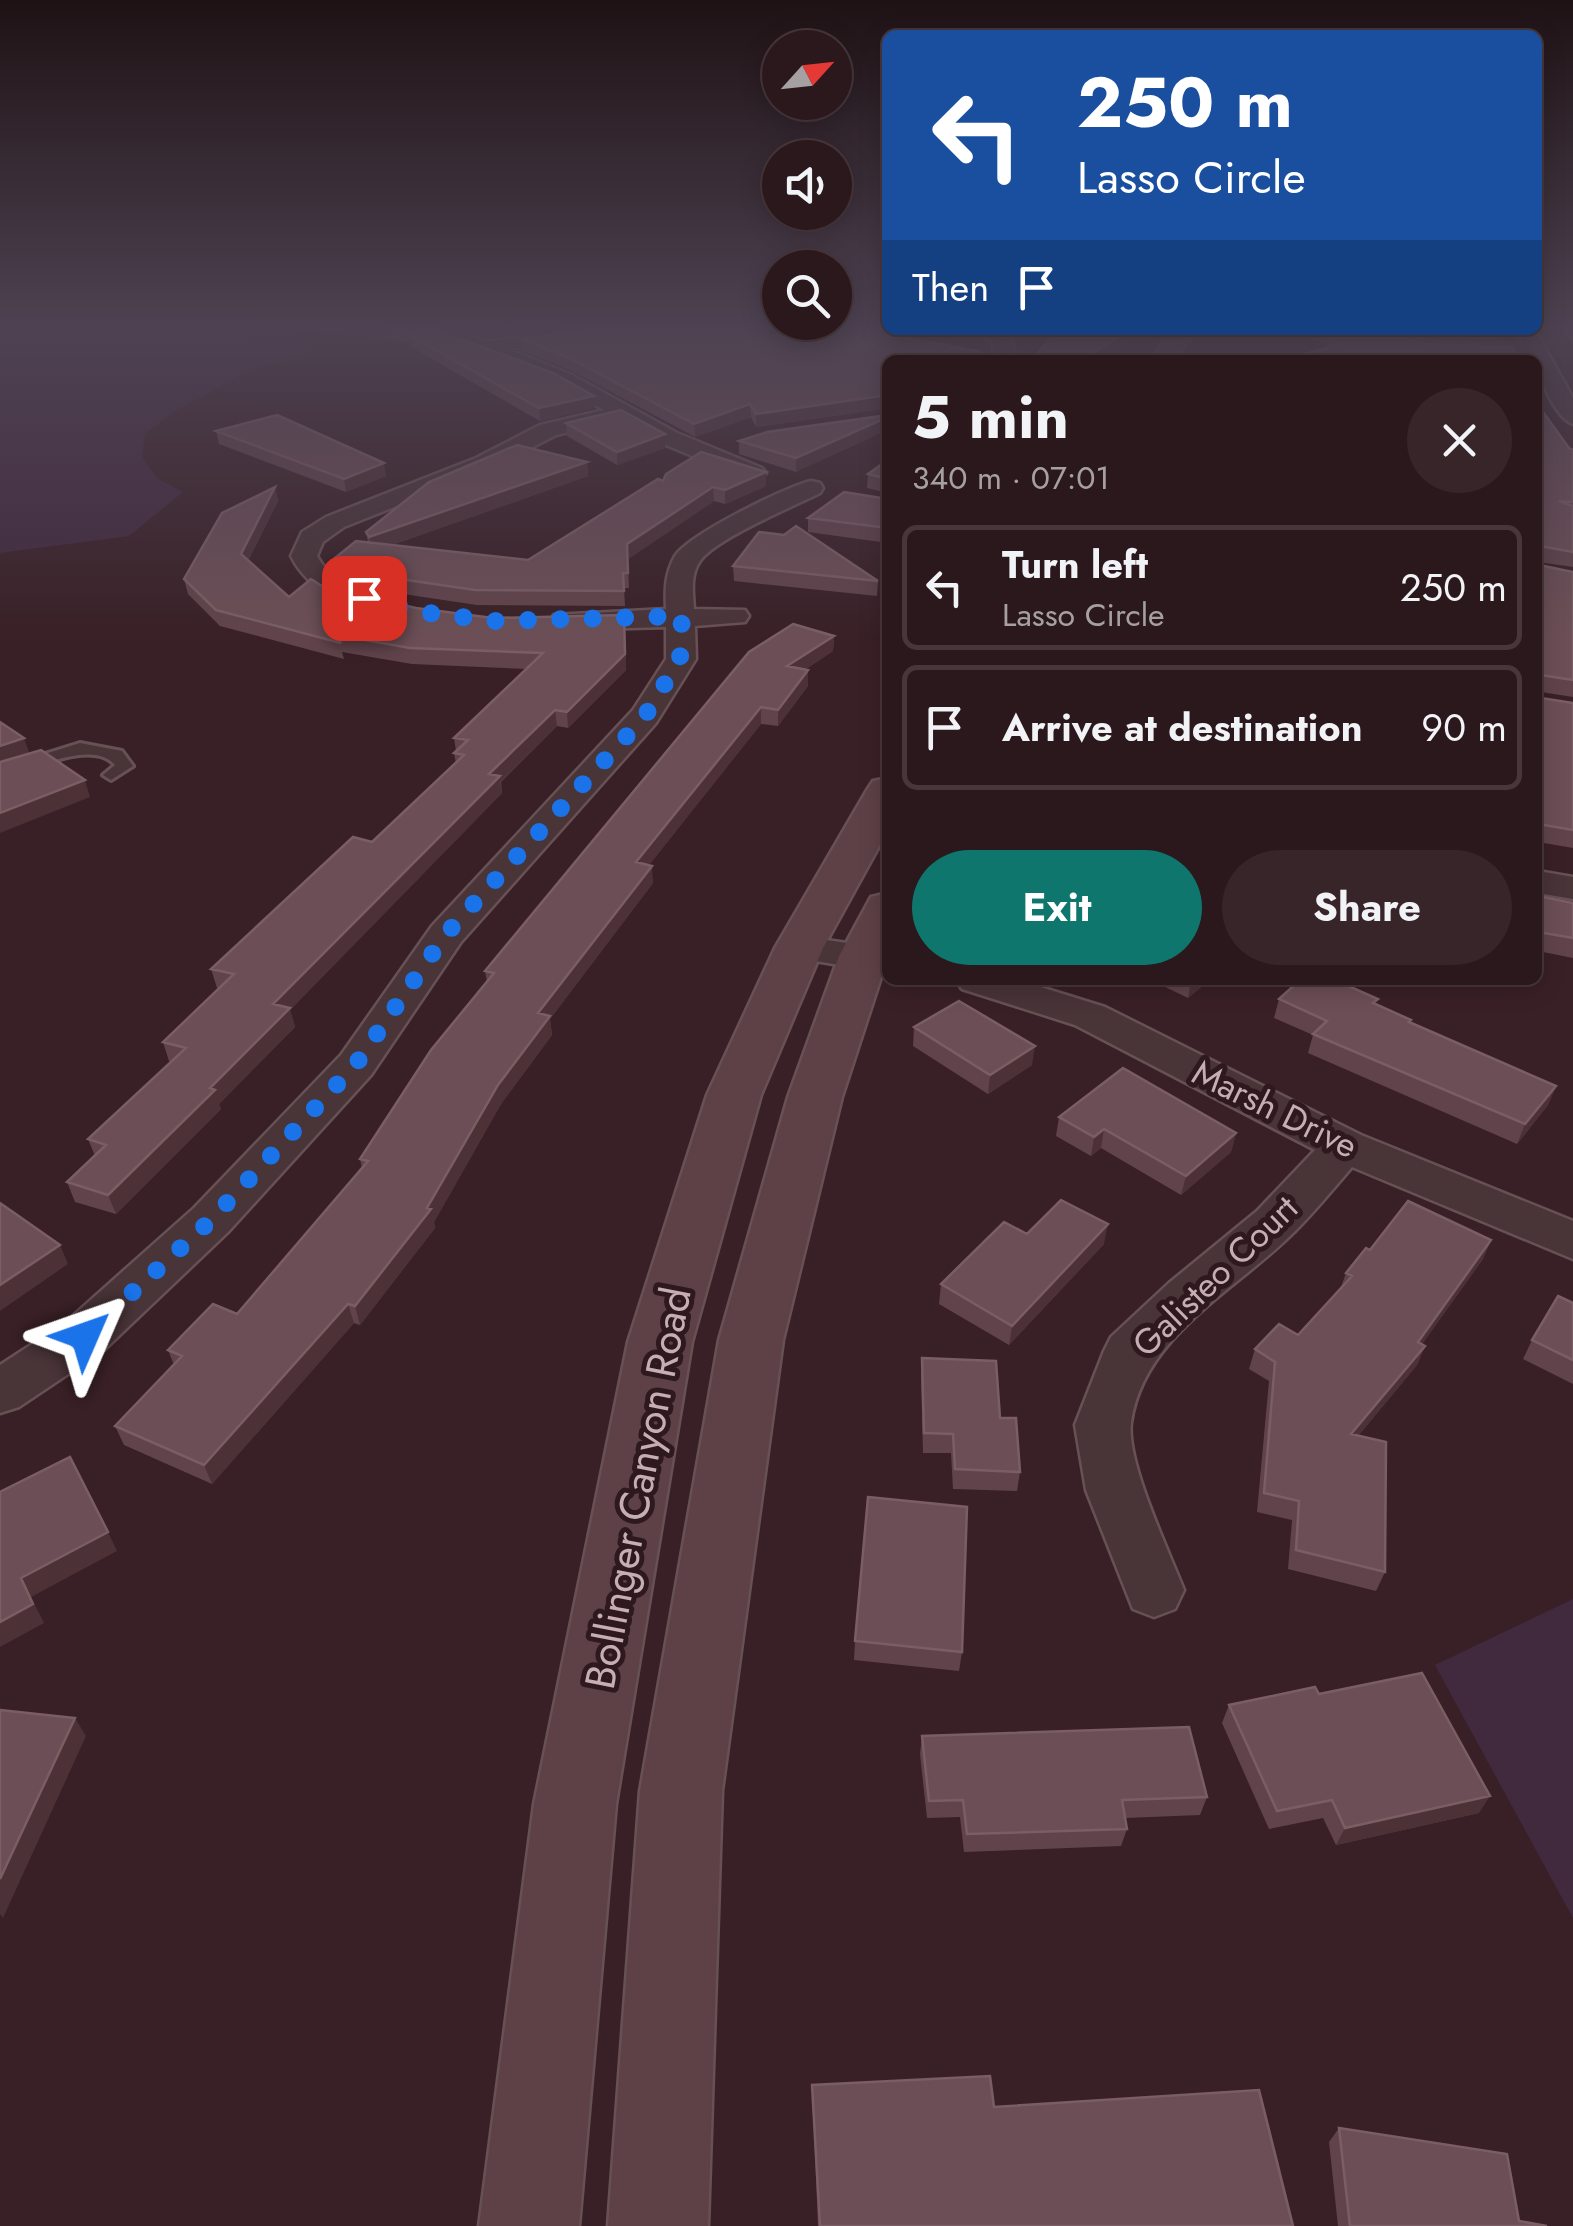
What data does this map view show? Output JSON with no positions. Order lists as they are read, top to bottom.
{
  "streets": {
    "main road": ["Bollinger Canyon Road"],
    "street": ["Marsh Drive", "Galisteo Court"]
  },
  "crossings": [
    ["Marsh Drive", "Galisteo Court"]
  ],
  "north": "top right",
  "page": {
    "turn": ["250 m", "Lasso Circle"],
    "then": "Then",
    "heading": ["5 min", "340 m · 07:01"],
    "list": [
      {
        "name": "Turn left",
        "note": "Lasso Circle",
        "value": "250 m"
      },
      {
        "name": "Arrive at destination",
        "value": "90 m"
      }
    ],
    "buttons": ["Exit", "Share"]
  }
}
